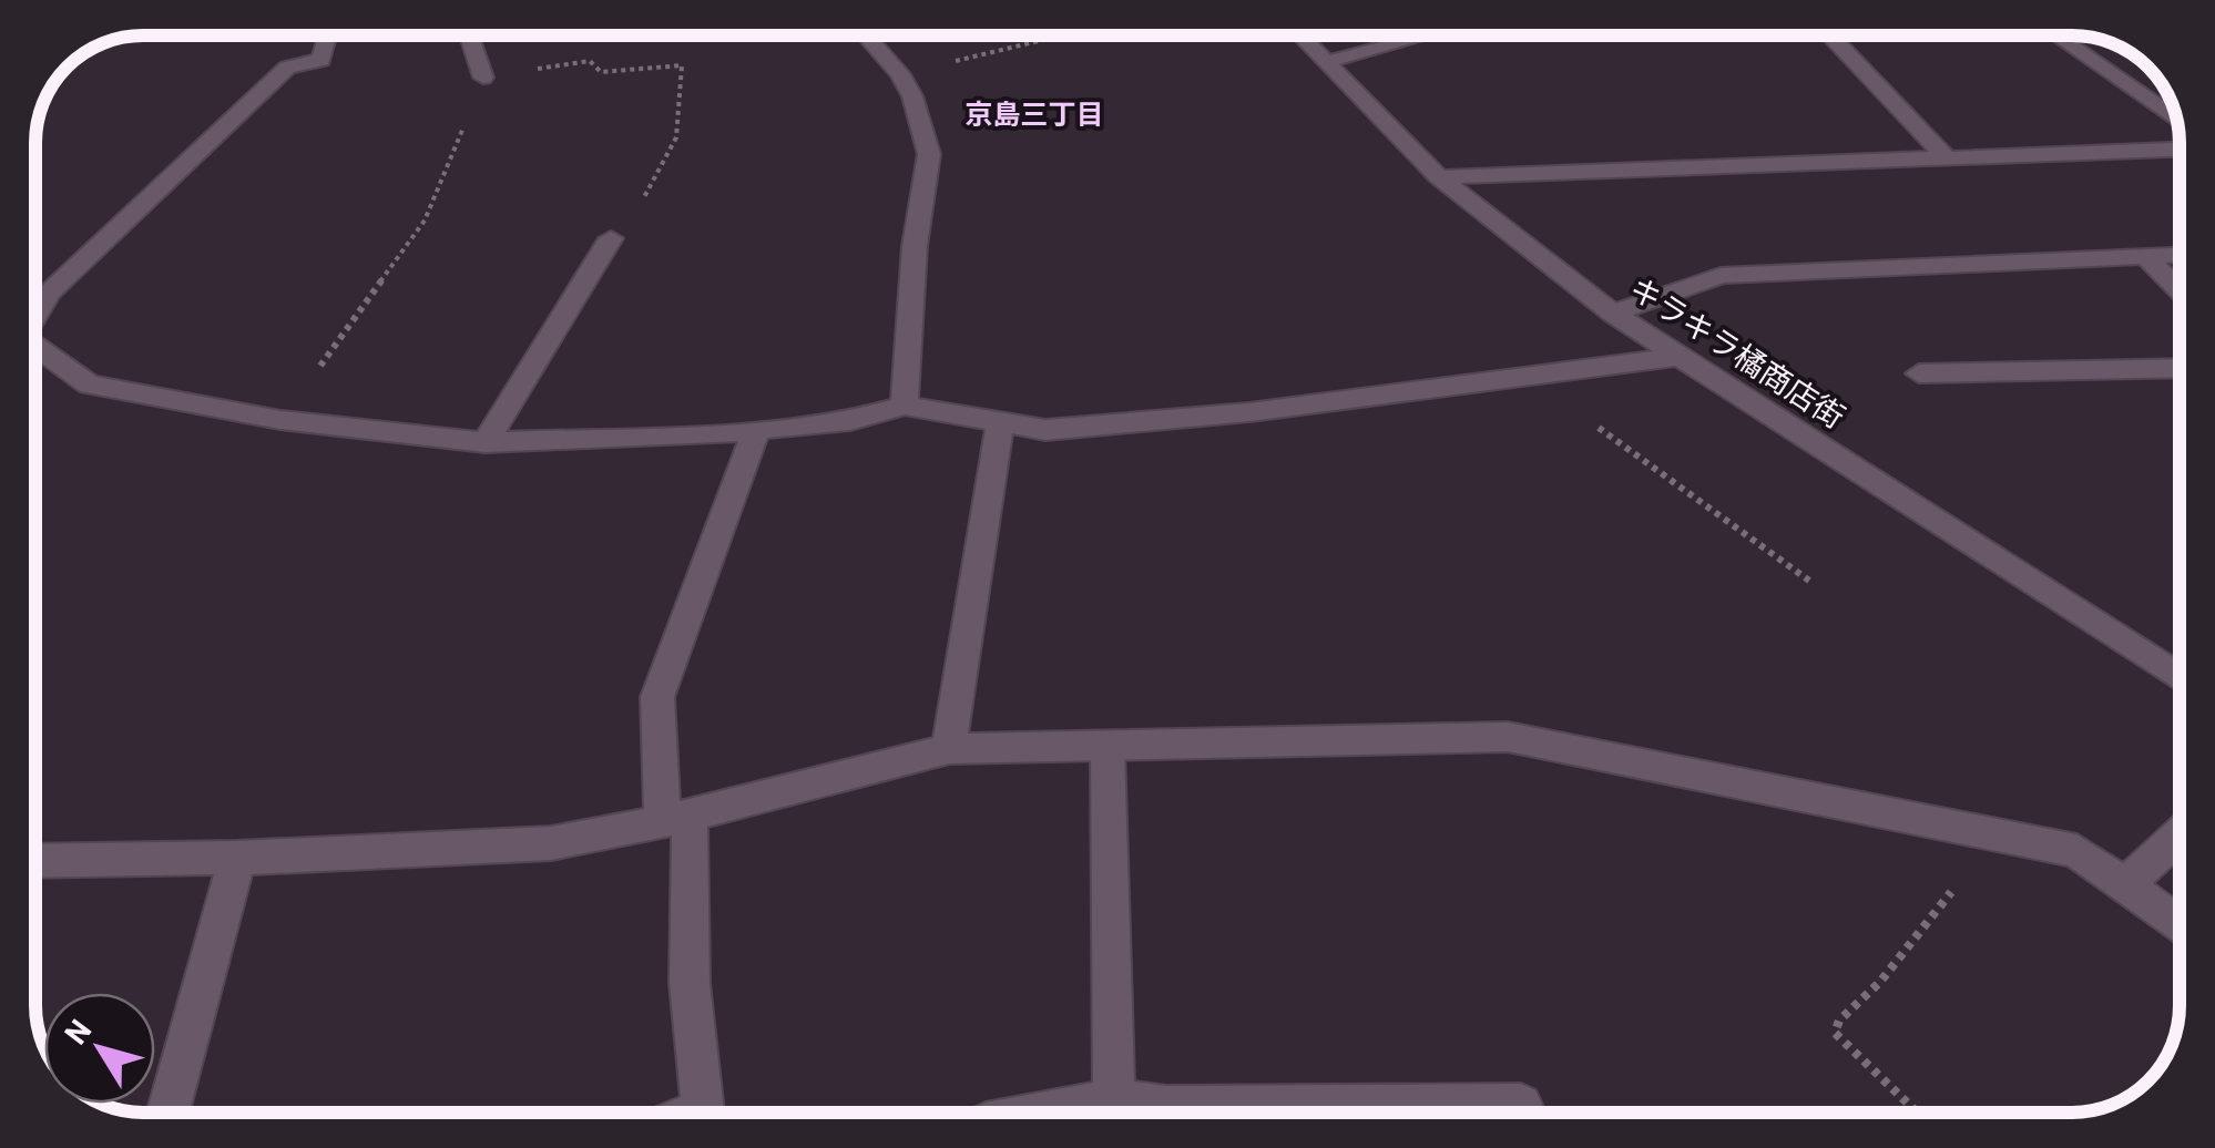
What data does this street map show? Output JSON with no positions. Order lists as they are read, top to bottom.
{
  "streets": {
    "street": ["キラキラ橘商店街"]
  },
  "districts": ["京島三丁目"],
  "north": "top left"
}
